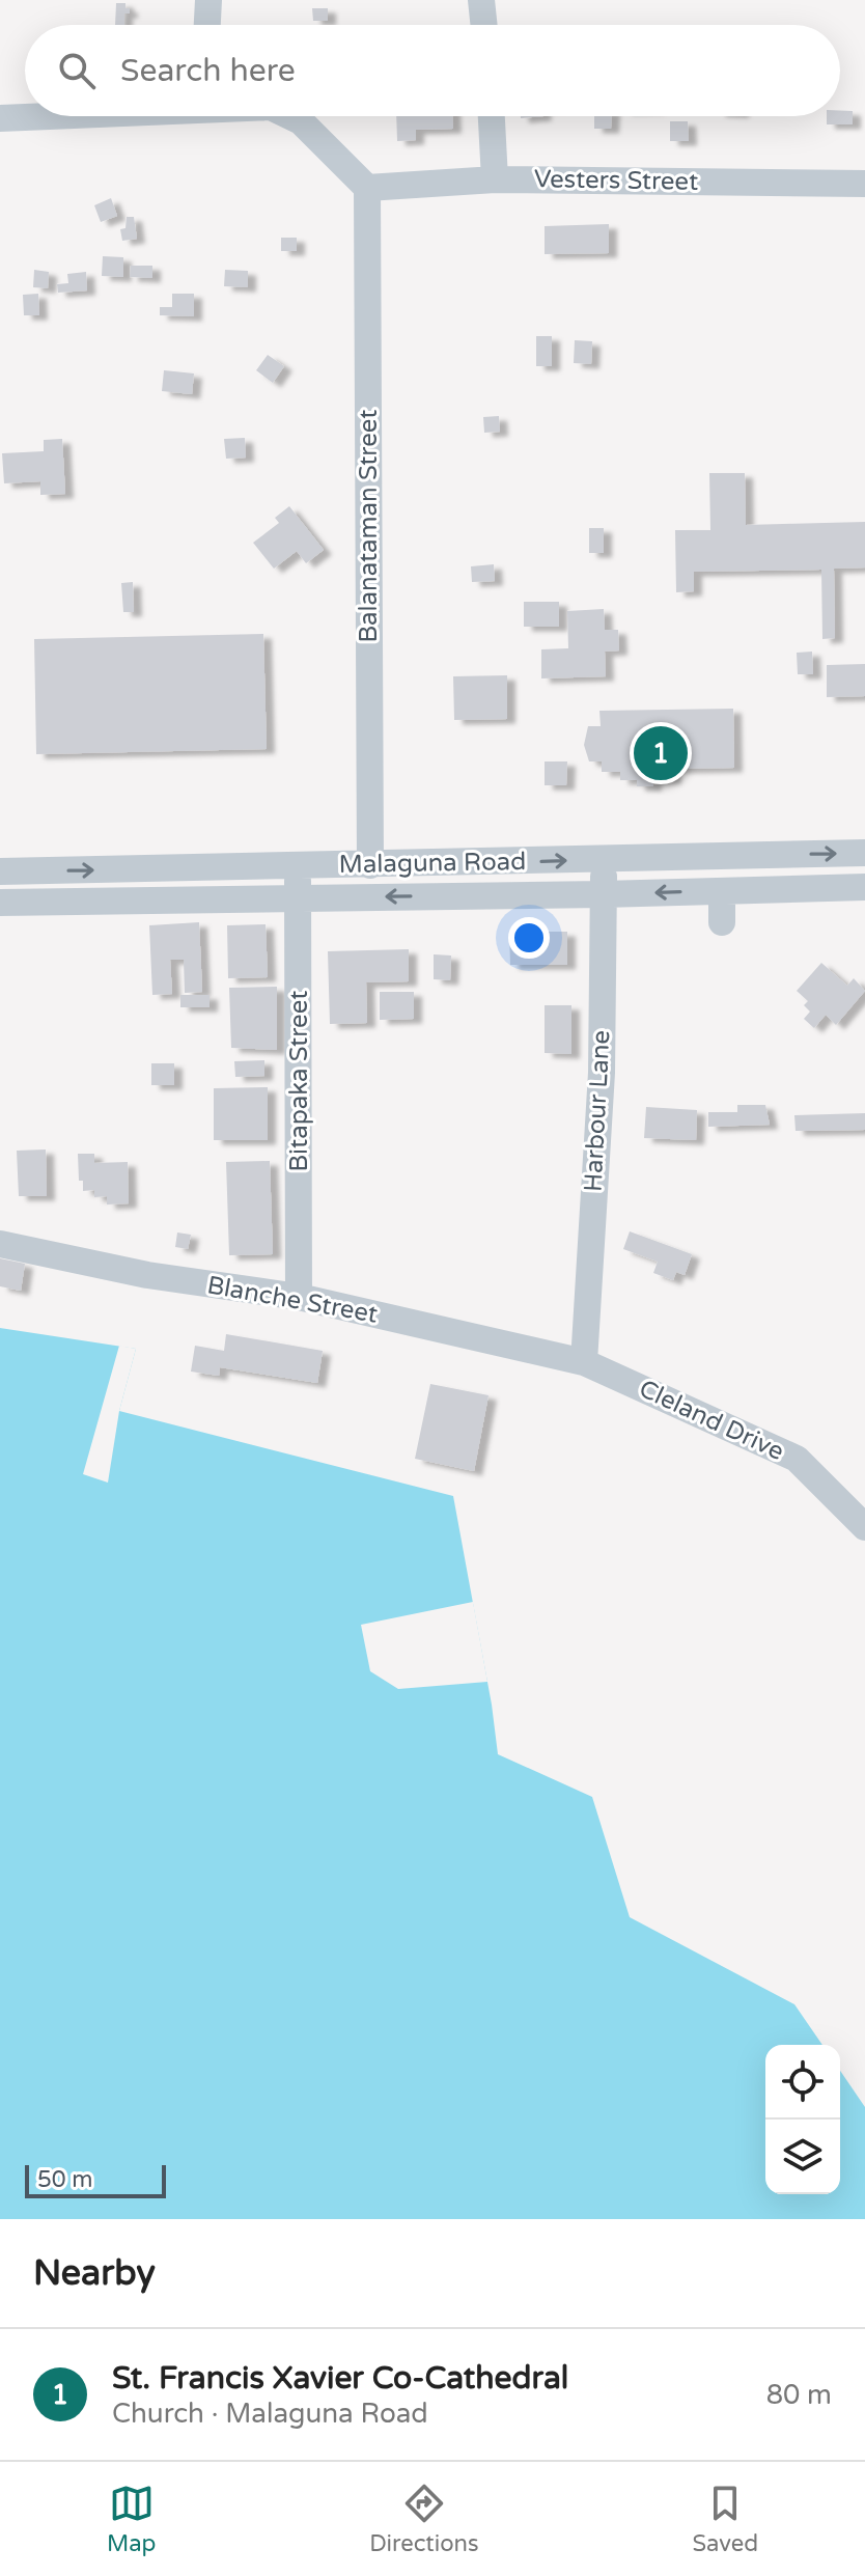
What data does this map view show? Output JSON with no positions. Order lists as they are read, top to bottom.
{
  "streets": {
    "street": [
      "Vesters Street",
      "Balanataman Street",
      "Malaguna Road",
      "Bitapaka Street",
      "Harbour Lane",
      "Blanche Street",
      "Cleland Drive"
    ]
  },
  "crossings": [
    ["Vesters Street", "Balanataman Street"],
    ["Balanataman Street", "Malaguna Road"],
    ["Malaguna Road", "Bitapaka Street"],
    ["Malaguna Road", "Harbour Lane"],
    ["Bitapaka Street", "Blanche Street"],
    ["Harbour Lane", "Blanche Street"],
    ["Harbour Lane", "Cleland Drive"],
    ["Blanche Street", "Cleland Drive"]
  ],
  "scale_bar": "50 m",
  "page": {
    "search": "Search here",
    "pins": "1",
    "scale": "50 m",
    "heading": "Nearby",
    "list": [
      {
        "mark": "1",
        "name": "St. Francis Xavier Co-Cathedral",
        "note": "Church · Malaguna Road",
        "value": "80 m"
      }
    ],
    "nav": ["Map", "Directions", "Saved"]
  }
}
